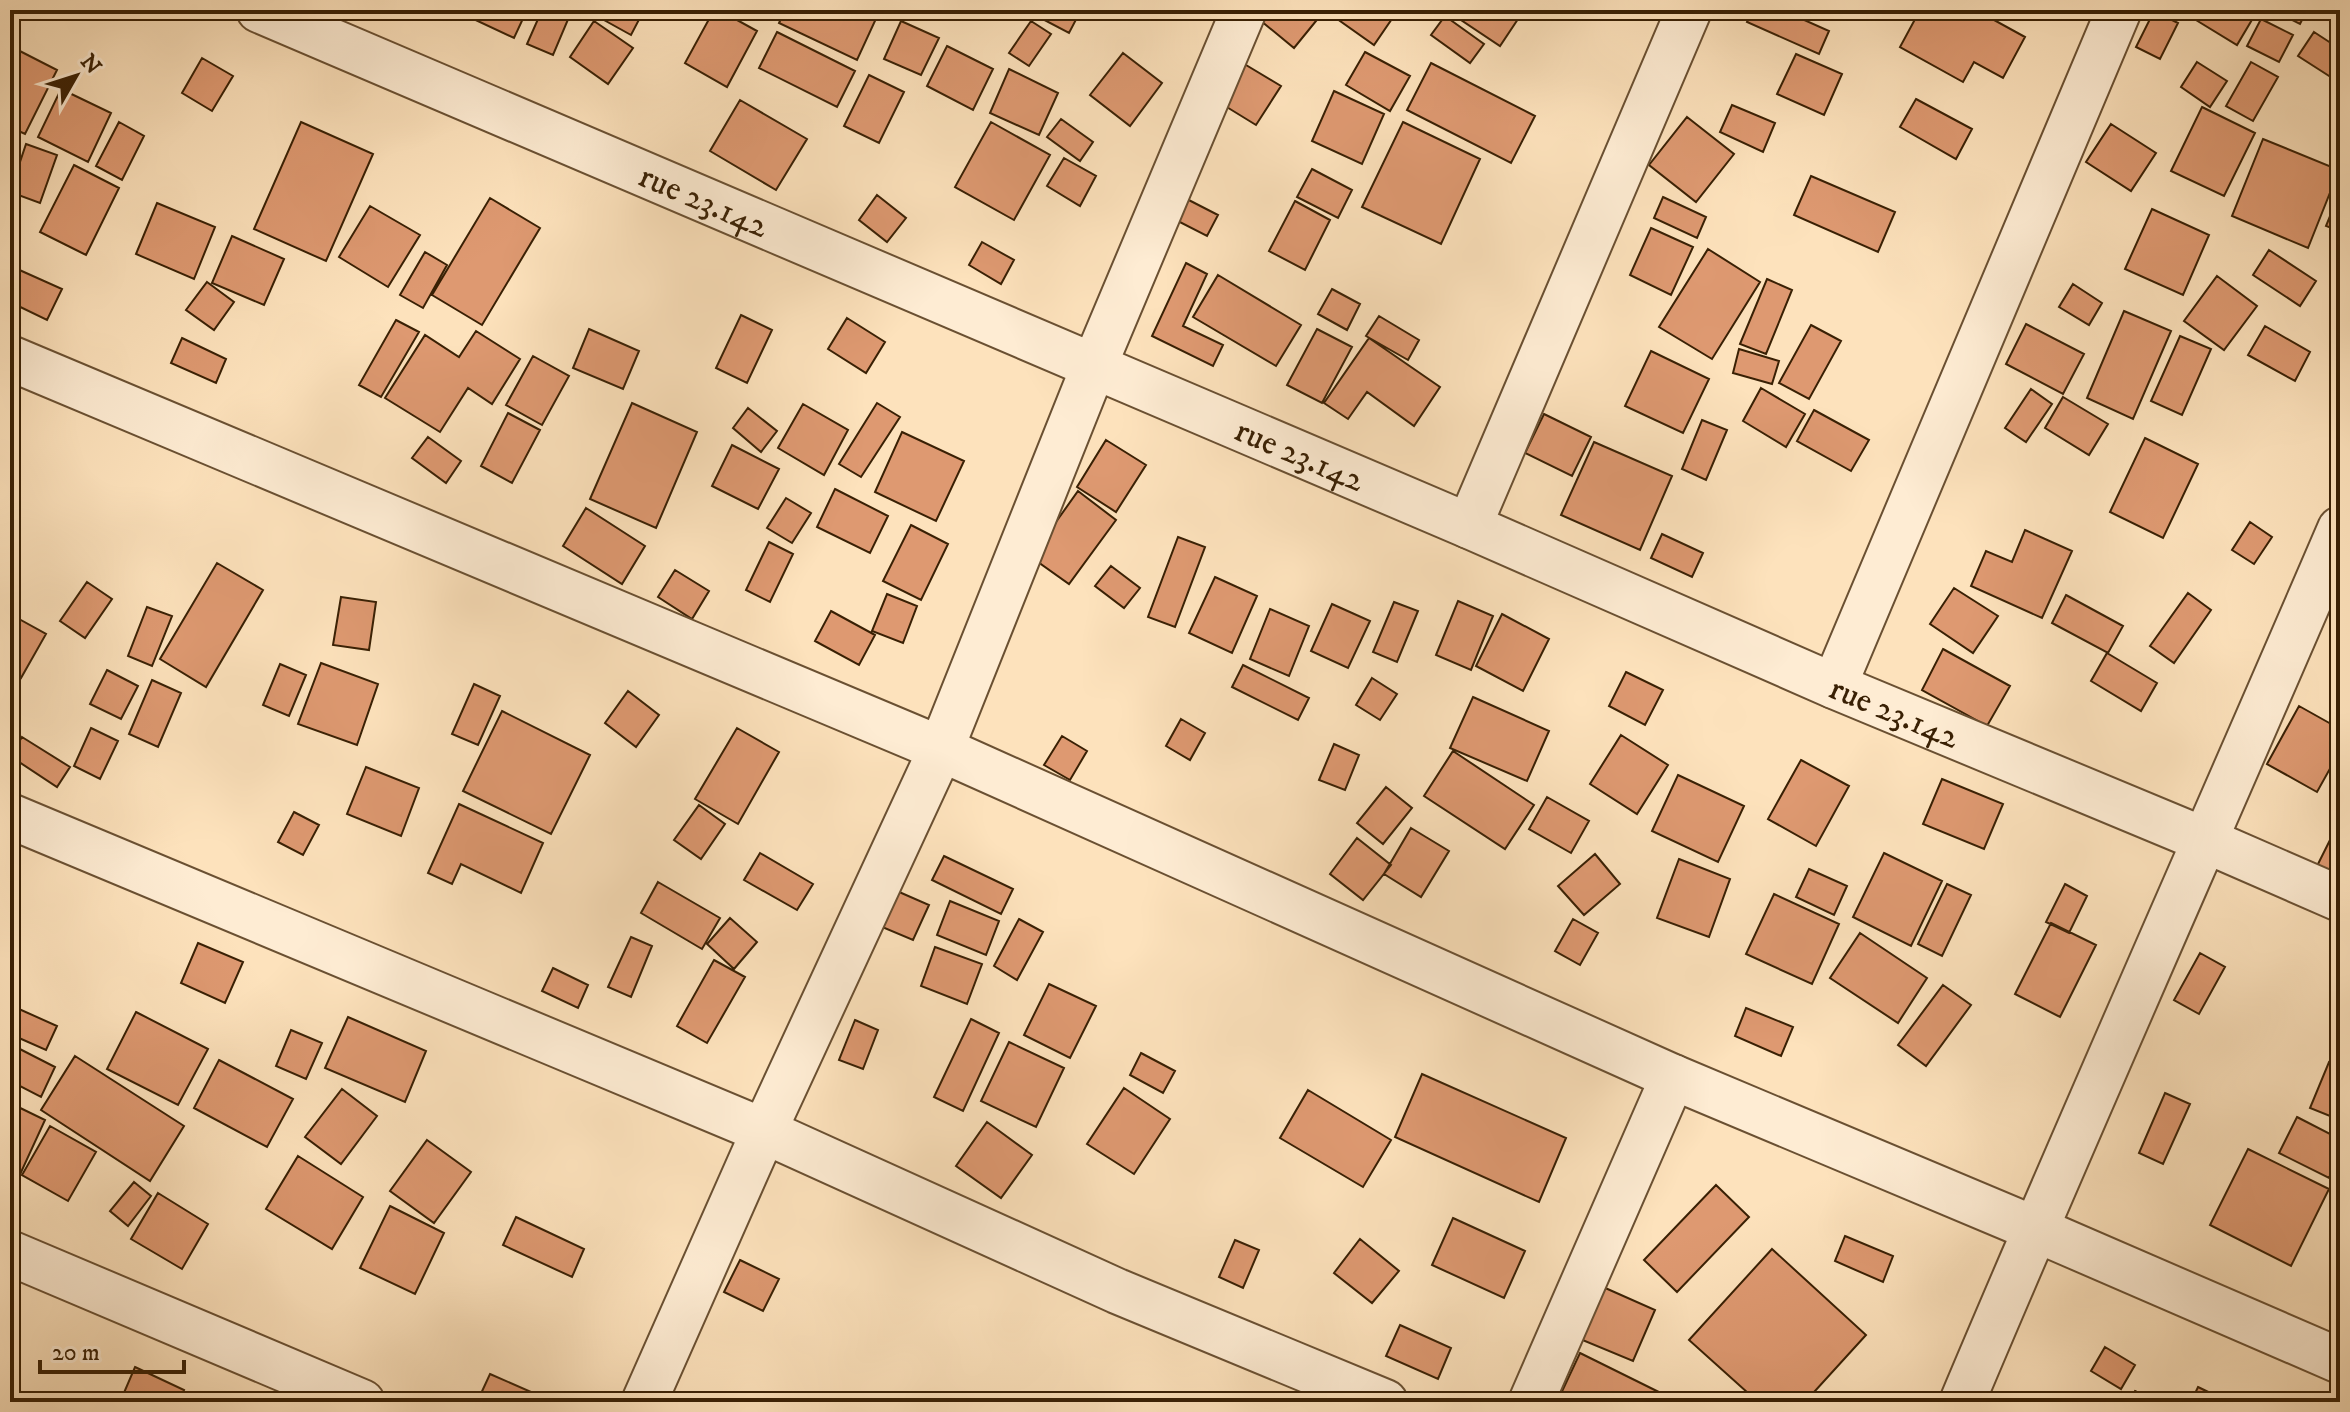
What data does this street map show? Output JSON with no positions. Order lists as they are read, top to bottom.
{
  "streets": {
    "street": ["rue 23.142"]
  },
  "scale_bar": "20 m",
  "north": "top right"
}
